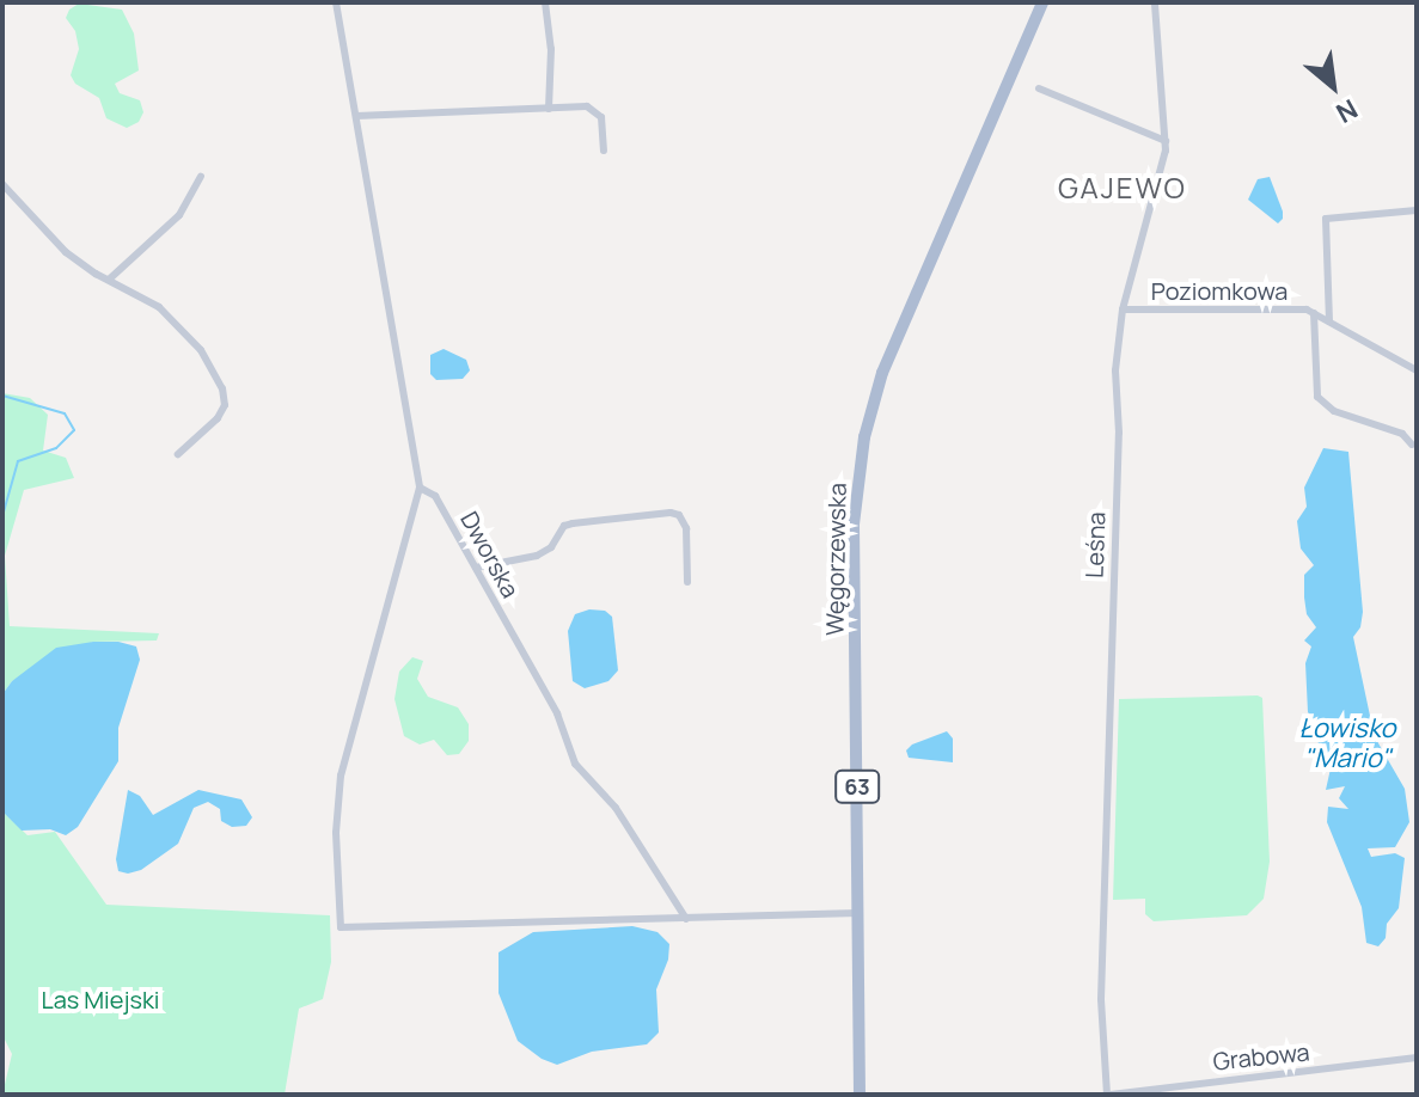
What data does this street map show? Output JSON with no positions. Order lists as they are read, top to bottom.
{
  "streets": {
    "main road": ["Węgorzewska", "63"],
    "street": [
      "Poziomkowa",
      "Leśna",
      "Dworska",
      "Grabowa"
    ]
  },
  "crossings": [
    ["Poziomkowa", "Leśna"],
    ["Leśna", "Grabowa"]
  ],
  "districts": ["GAJEWO"],
  "water": ["Łowisko \"Mario\""],
  "parks": ["Las Miejski"],
  "north": "bottom right"
}
